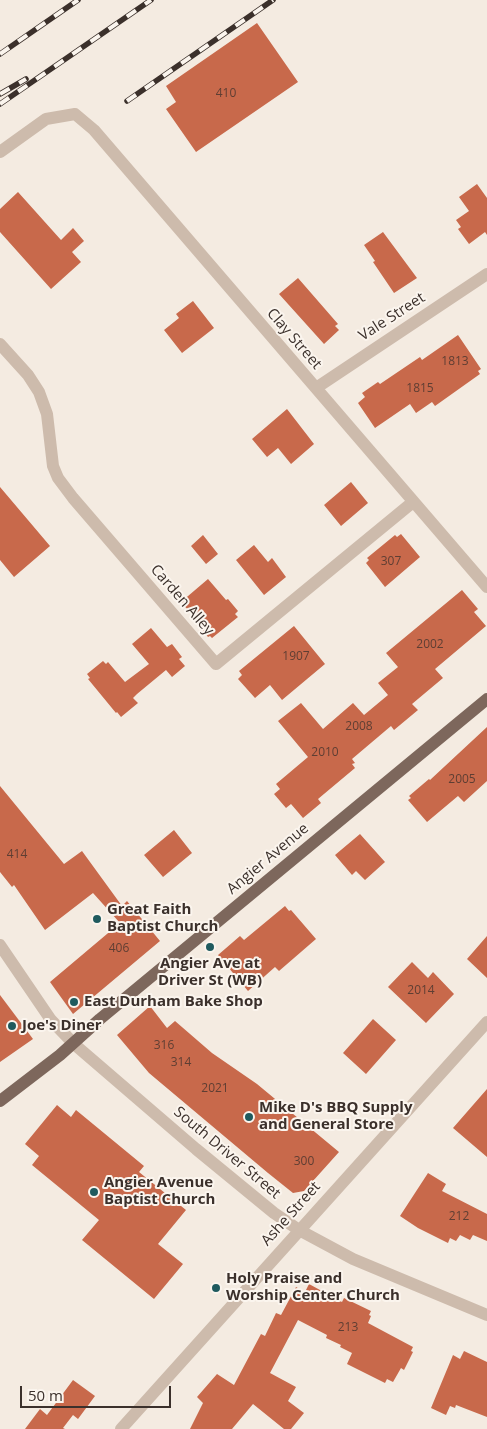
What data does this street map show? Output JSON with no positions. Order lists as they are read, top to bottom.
{
  "streets": {
    "main road": ["Angier Avenue"],
    "street": [
      "Vale Street",
      "Clay Street",
      "Carden Alley",
      "South Driver Street",
      "Ashe Street"
    ]
  },
  "crossings": [
    ["Vale Street", "Clay Street"],
    ["Clay Street", "Carden Alley"],
    ["Angier Avenue", "South Driver Street"],
    ["South Driver Street", "Ashe Street"]
  ],
  "places": [
    "Great Faith Baptist Church",
    "Angier Ave at Driver St (WB)",
    "East Durham Bake Shop",
    "Joe's Diner",
    "Mike D's BBQ Supply and General Store",
    "Angier Avenue Baptist Church",
    "Holy Praise and Worship Center Church"
  ],
  "house_numbers": [
    "410",
    "1813",
    "1815",
    "307",
    "2002",
    "1907",
    "2008",
    "2010",
    "2005",
    "414",
    "406",
    "2014",
    "316",
    "314",
    "2021",
    "300",
    "212",
    "213"
  ],
  "scale_bar": "50 m"
}
